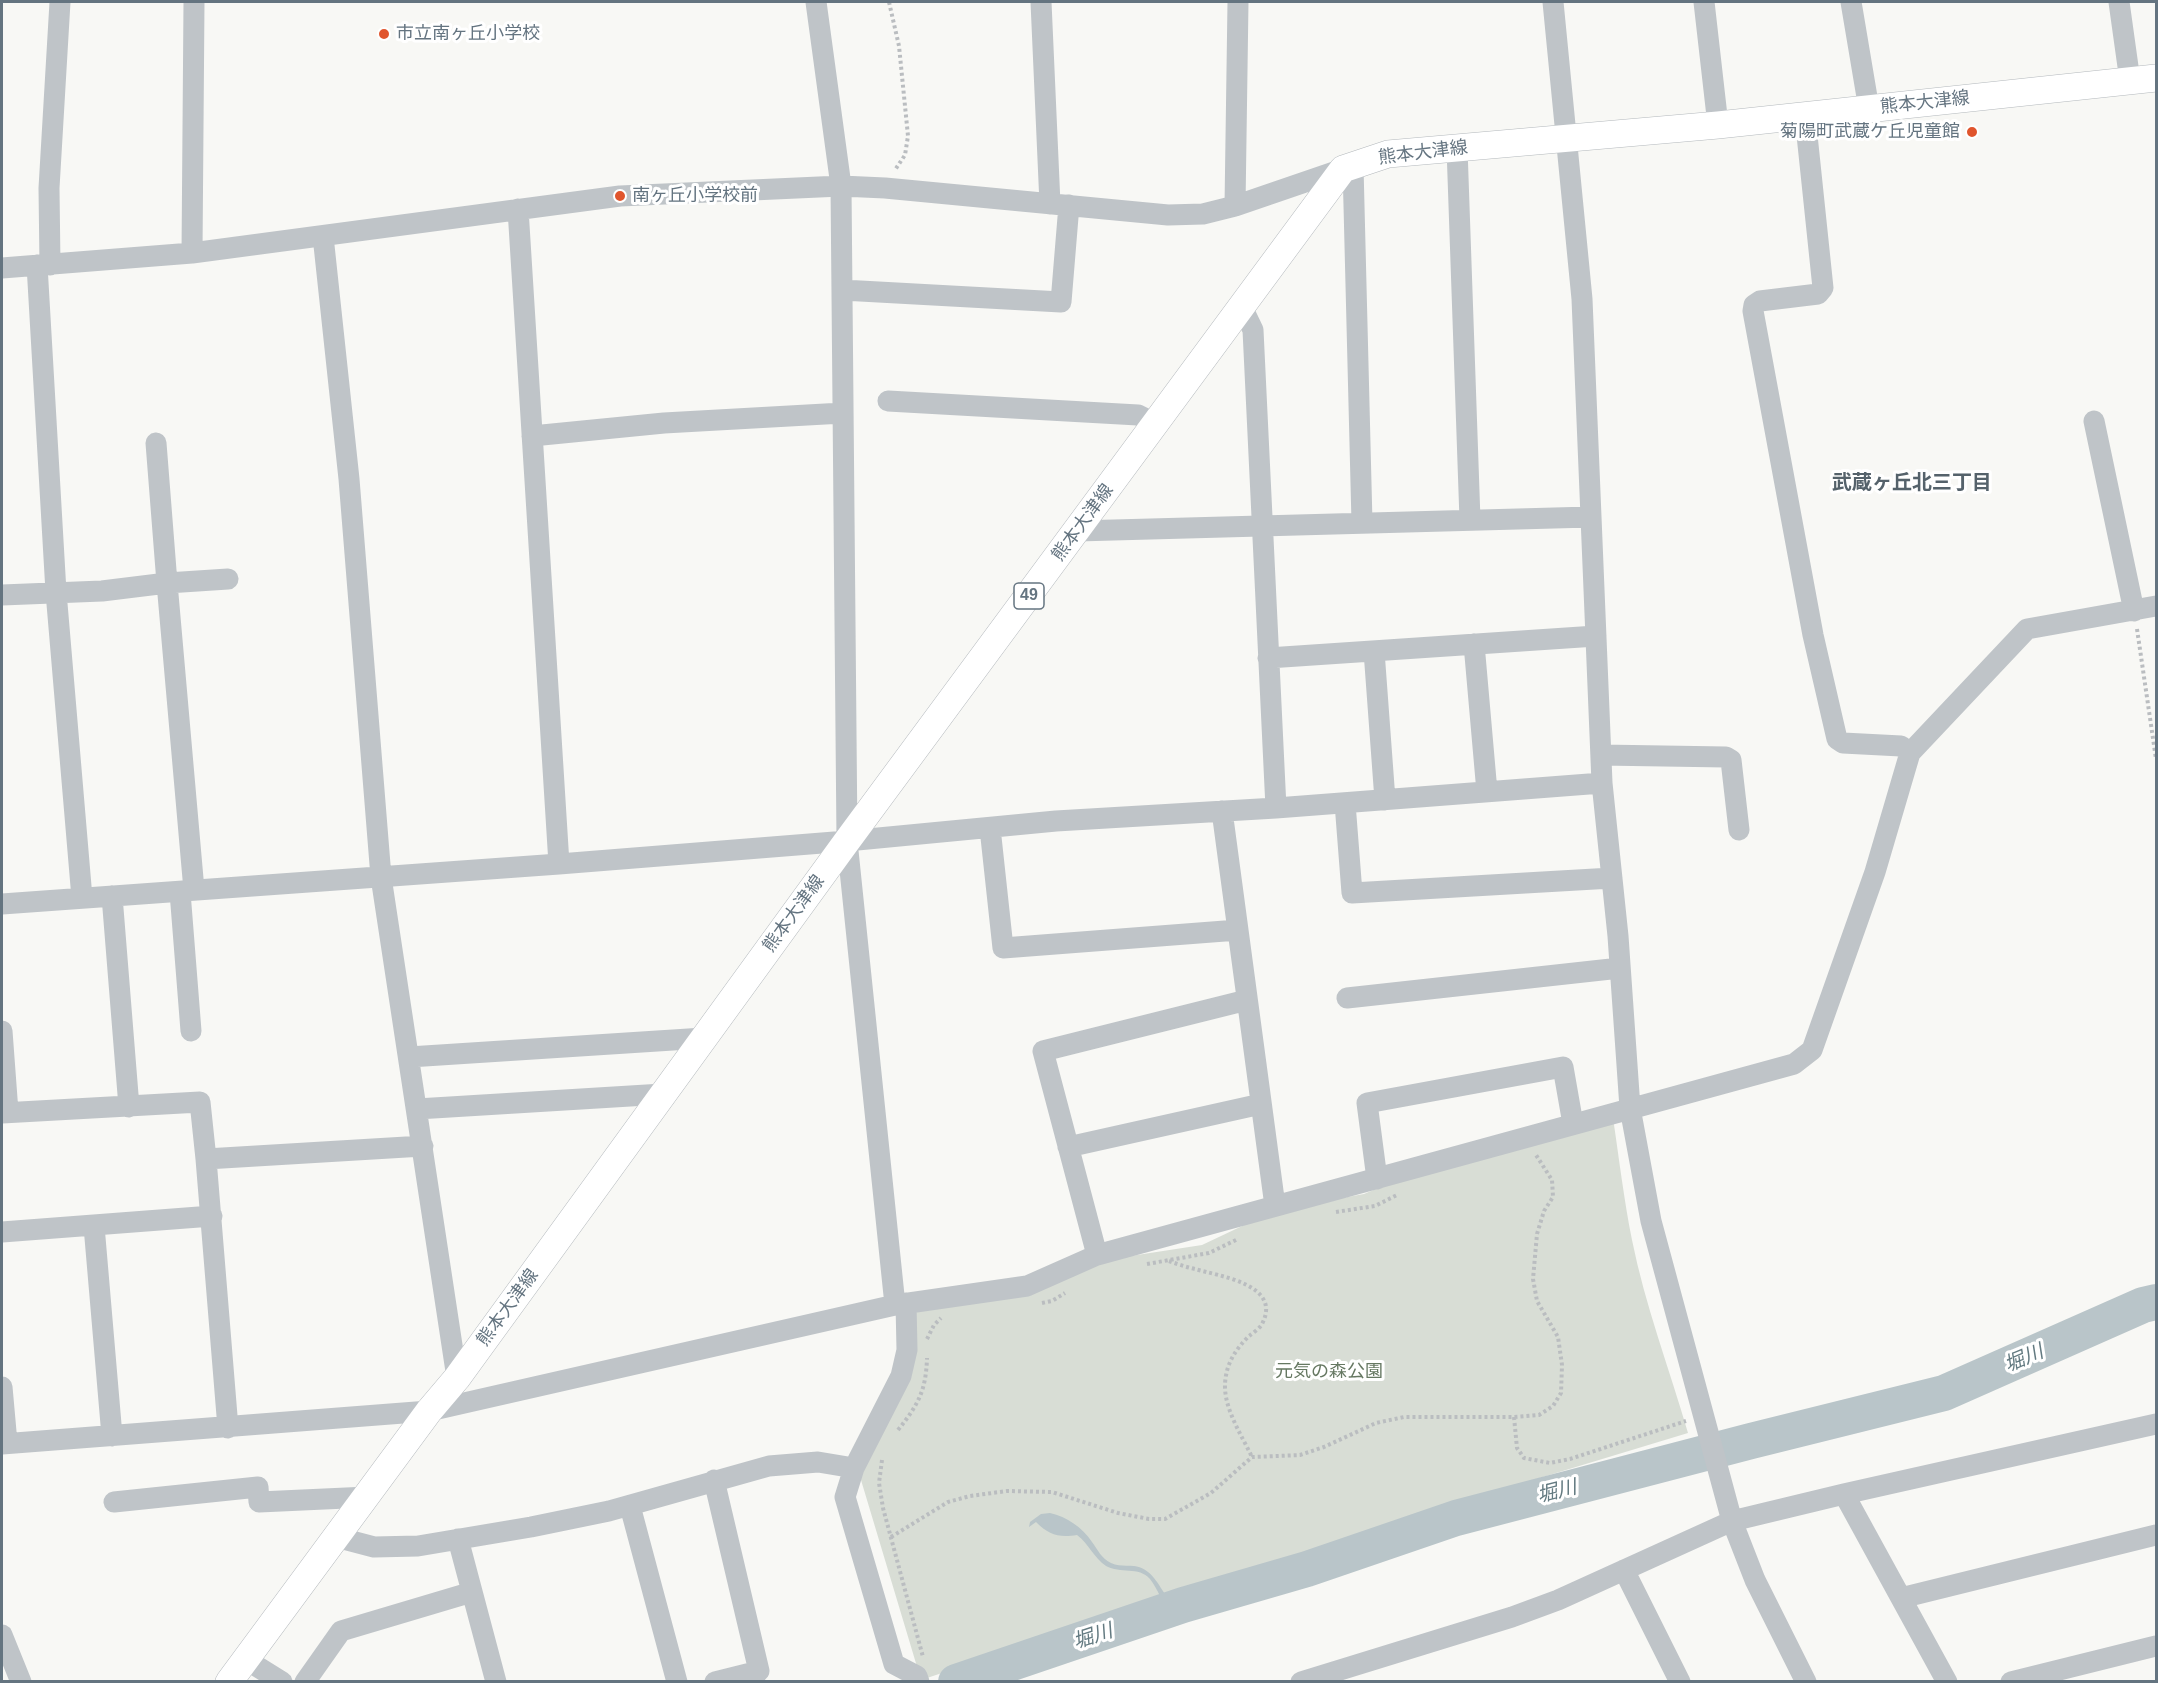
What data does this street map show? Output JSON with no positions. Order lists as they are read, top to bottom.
{
  "streets": {
    "main road": ["熊本大津線", "49"]
  },
  "districts": ["武蔵ヶ丘北三丁目"],
  "water": ["堀川"],
  "parks": ["元気の森公園"],
  "places": ["市立南ヶ丘小学校", "菊陽町武蔵ケ丘児童館", "南ヶ丘小学校前"]
}
